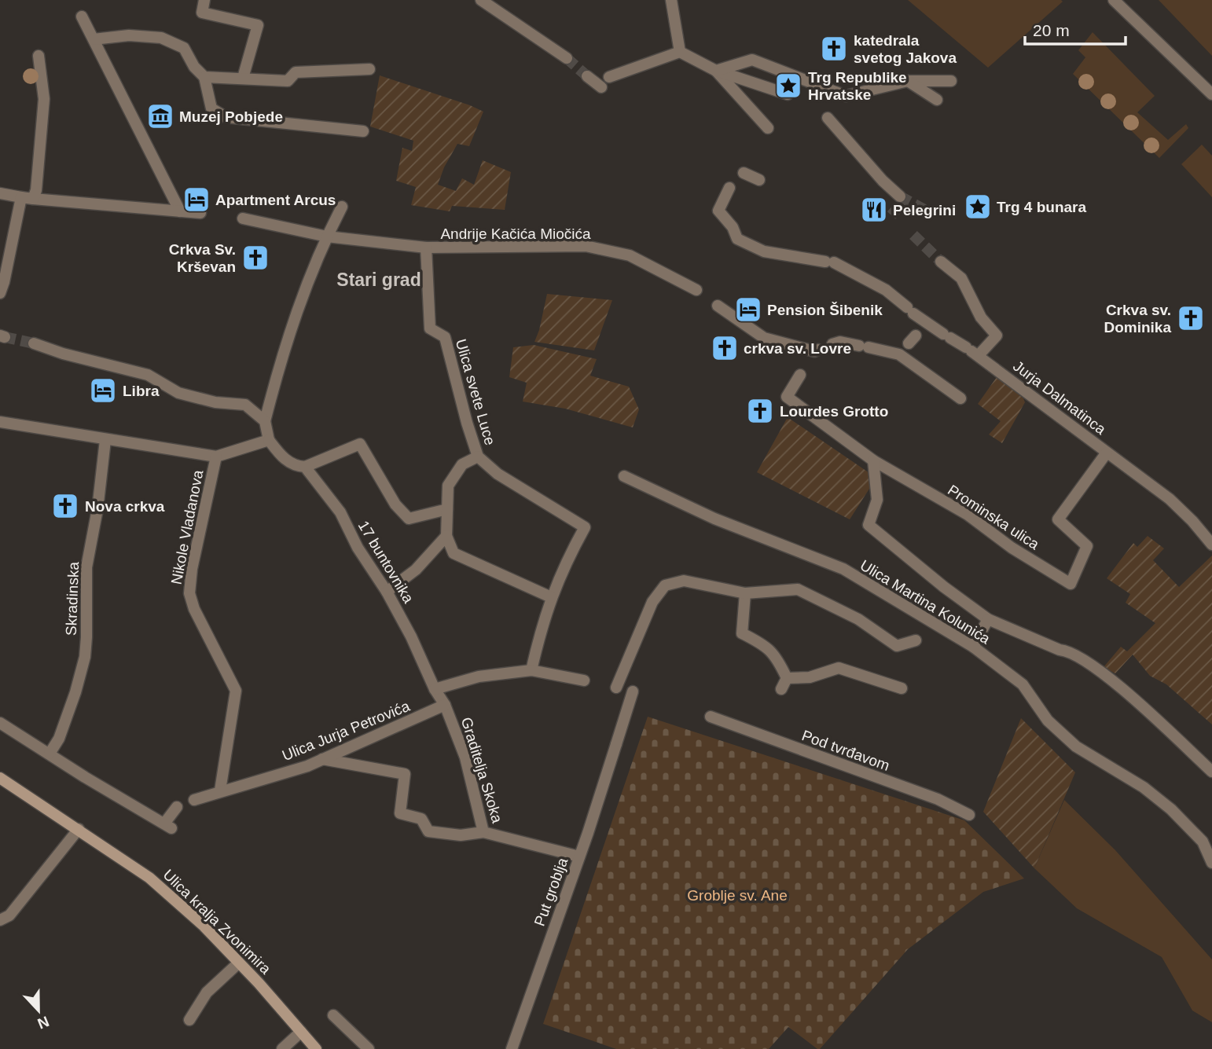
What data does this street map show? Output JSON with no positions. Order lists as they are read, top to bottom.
{
  "streets": {
    "main road": ["Ulica kralja Zvonimira"],
    "street": [
      "Andrije Kačića Miočića",
      "Ulica svete Luce",
      "Jurja Dalmatinca",
      "Prominska ulica",
      "Nikole Vladanova",
      "17 buntovnika",
      "Skradinska",
      "Ulica Martina Kolunića",
      "Ulica Jurja Petrovića",
      "Pod tvrđavom",
      "Graditelja Skoka",
      "Put groblja"
    ]
  },
  "crossings": [
    ["Andrije Kačića Miočića", "Ulica svete Luce"],
    ["Jurja Dalmatinca", "Prominska ulica"],
    ["Nikole Vladanova", "Ulica Jurja Petrovića"],
    ["17 buntovnika", "Graditelja Skoka"],
    ["Ulica Jurja Petrovića", "Graditelja Skoka"],
    ["Graditelja Skoka", "Put groblja"]
  ],
  "districts": ["Stari grad"],
  "parks": ["Groblje sv. Ane"],
  "places": {
    "church": [
      "katedrala svetog Jakova",
      "Crkva Sv. Krševan",
      "Crkva sv. Dominika",
      "crkva sv. Lovre",
      "Lourdes Grotto",
      "Nova crkva"
    ],
    "place": ["Trg Republike Hrvatske", "Trg 4 bunara"],
    "museum": ["Muzej Pobjede"],
    "hotel": ["Apartment Arcus", "Pension Šibenik", "Libra"],
    "restaurant": ["Pelegrini"]
  },
  "scale_bar": "20 m",
  "north": "bottom"
}
